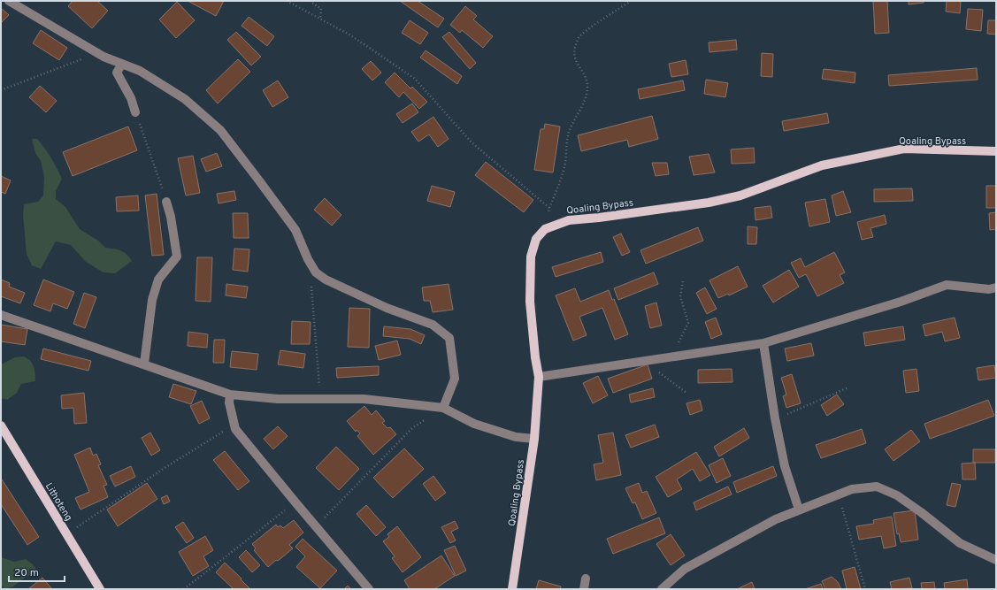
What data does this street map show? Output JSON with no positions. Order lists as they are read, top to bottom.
{
  "streets": {
    "main road": ["Qoaling Bypass", "Lithoteng"]
  },
  "scale_bar": "20 m"
}
